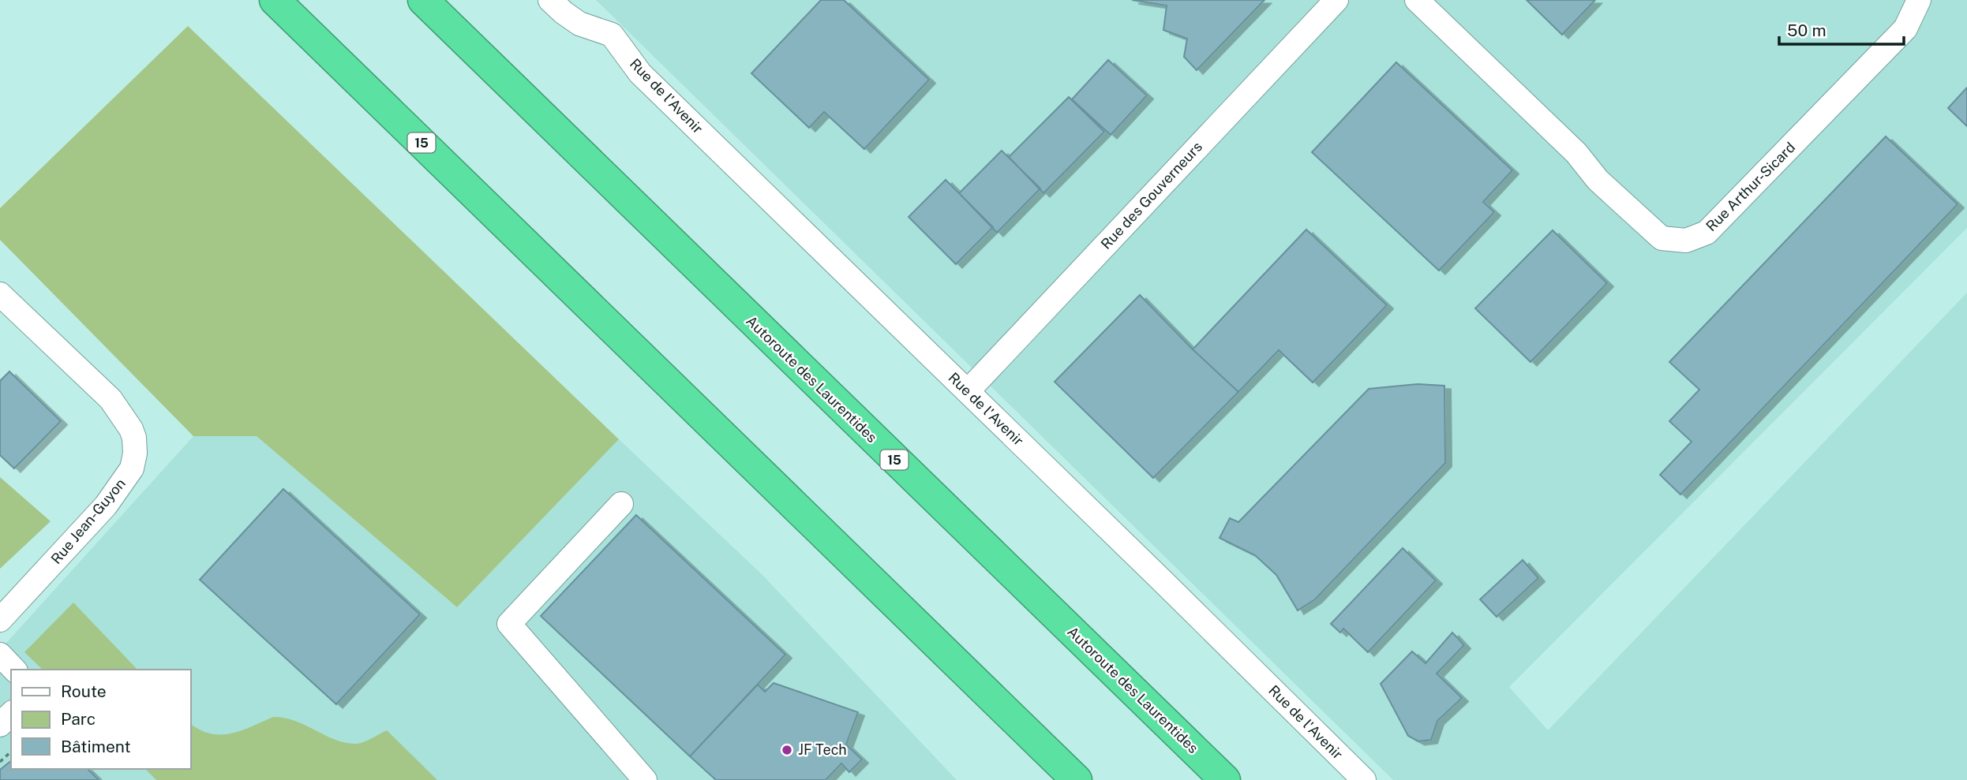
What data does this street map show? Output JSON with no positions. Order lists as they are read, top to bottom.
{
  "streets": {
    "highway": ["15", "Autoroute des Laurentides"],
    "street": [
      "Rue de l'Avenir",
      "Rue Arthur-Sicard",
      "Rue des Gouverneurs",
      "Rue Jean-Guyon"
    ]
  },
  "crossings": [
    ["Rue de l'Avenir", "Rue des Gouverneurs"]
  ],
  "places": ["JF Tech"],
  "legend": ["Route", "Parc", "Bâtiment"],
  "scale_bar": "50 m"
}
